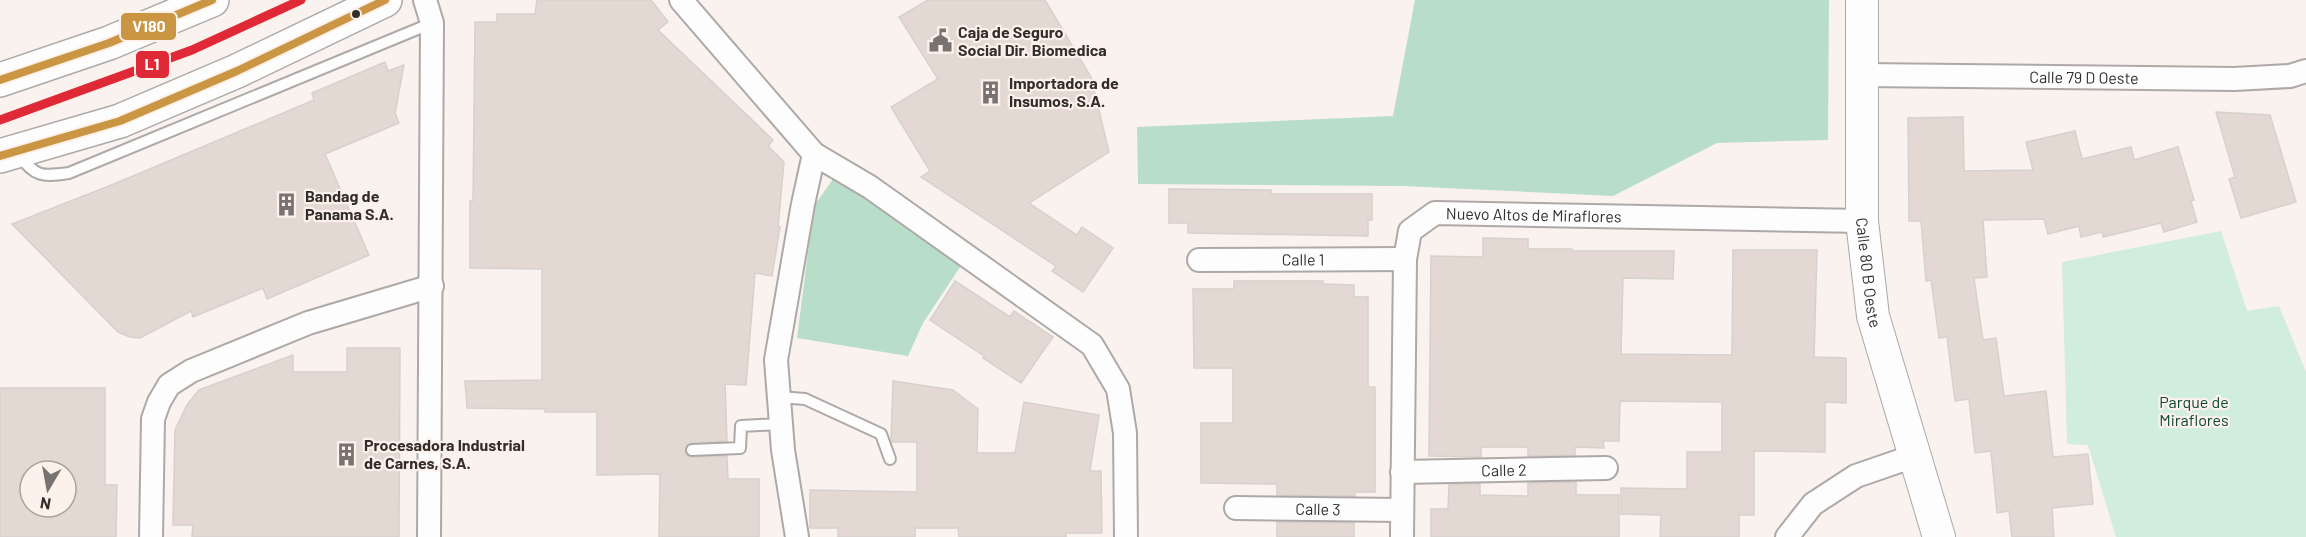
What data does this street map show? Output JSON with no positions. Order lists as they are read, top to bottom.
{
  "streets": {
    "street": [
      "Calle 79 D Oeste",
      "Nuevo Altos de Miraflores",
      "Calle 1",
      "Calle 80 B Oeste",
      "Calle 2",
      "Calle 3"
    ]
  },
  "crossings": [
    ["Calle 79 D Oeste", "Calle 80 B Oeste"],
    ["Nuevo Altos de Miraflores", "Calle 1"],
    ["Nuevo Altos de Miraflores", "Calle 80 B Oeste"],
    ["Nuevo Altos de Miraflores", "Calle 2"],
    ["Nuevo Altos de Miraflores", "Calle 3"]
  ],
  "parks": ["Parque de Miraflores"],
  "places": {
    "public building": ["Caja de Seguro Social Dir. Biomedica"],
    "building": ["Importadora de Insumos, S.A.", "Bandag de Panama S.A.", "Procesadora Industrial de Carnes, S.A."]
  },
  "lines": ["transit line L1", "transit line V180"],
  "north": "bottom"
}
